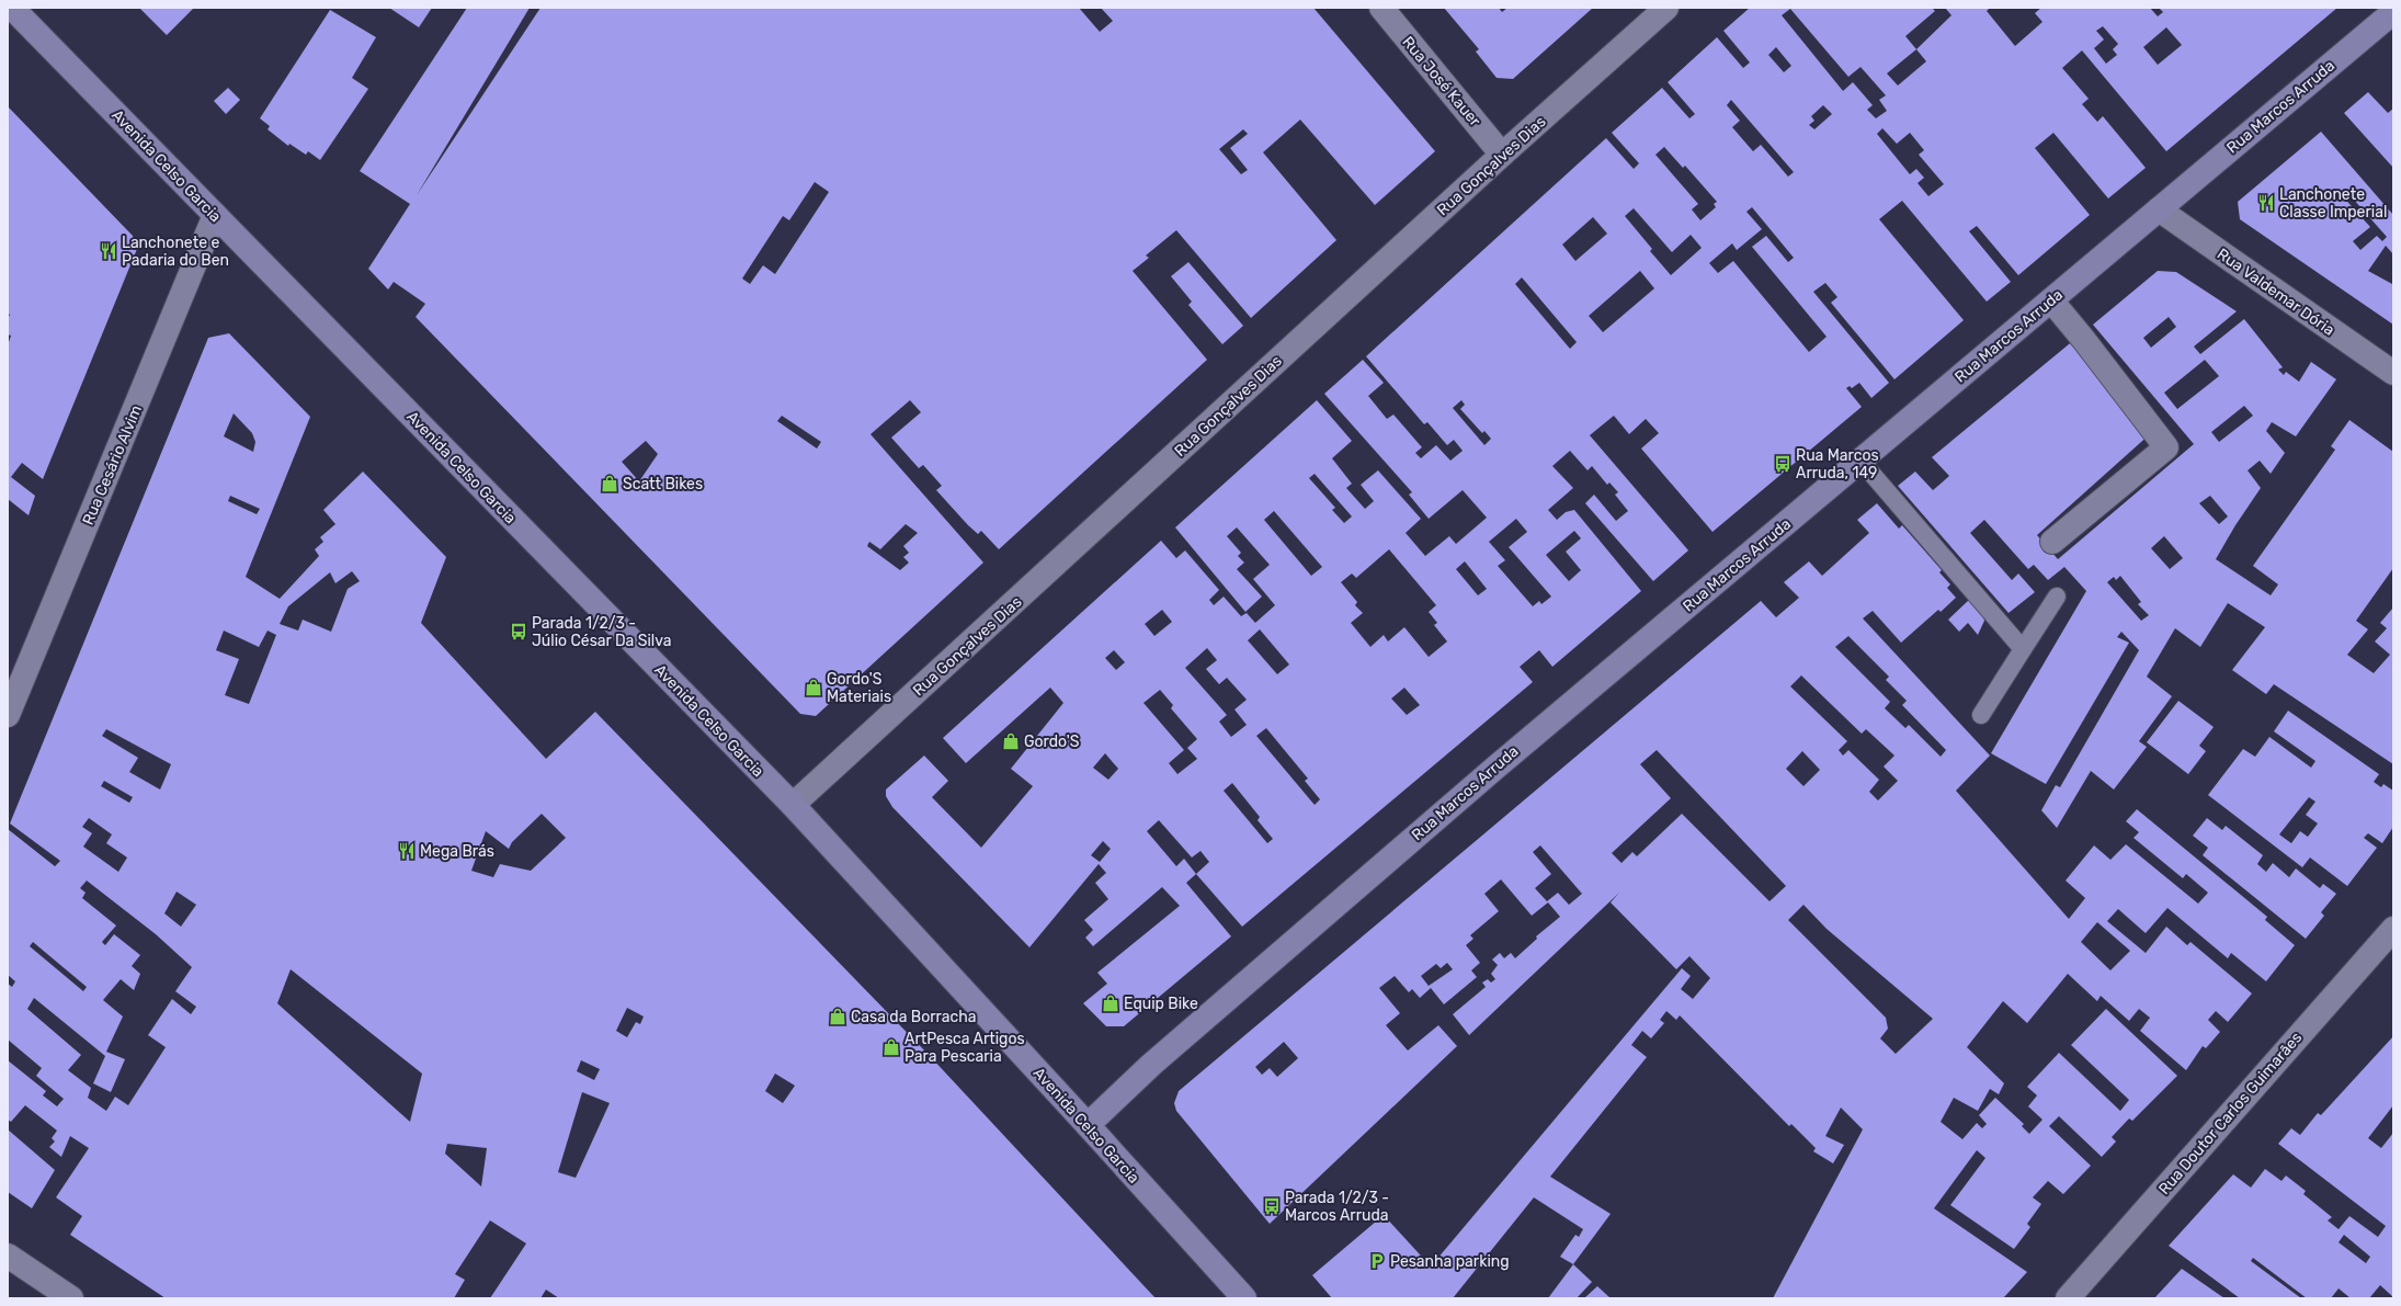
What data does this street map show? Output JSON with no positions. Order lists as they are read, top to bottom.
{
  "streets": {
    "main road": ["Rua Marcos Arruda", "Avenida Celso Garcia"],
    "street": [
      "Rua José Kauer",
      "Rua Gonçalves Dias",
      "Rua Valdemar Dória",
      "Rua Cesário Alvim",
      "Rua Doutor Carlos Guimarães"
    ]
  },
  "crossings": [
    ["Rua José Kauer", "Rua Gonçalves Dias"],
    ["Rua Marcos Arruda", "Avenida Celso Garcia"],
    ["Rua Marcos Arruda", "Rua Valdemar Dória"],
    ["Avenida Celso Garcia", "Rua Gonçalves Dias"],
    ["Avenida Celso Garcia", "Rua Cesário Alvim"]
  ],
  "places": {
    "restaurant": ["Lanchonete Classe Imperial", "Lanchonete e Padaria do Ben", "Mega Brás"],
    "bus stop": ["Rua Marcos Arruda, 149", "Parada 1/2/3 - Júlio César Da Silva", "Parada 1/2/3 - Marcos Arruda"],
    "shop": [
      "Scatt Bikes",
      "Gordo'S Materiais",
      "Gordo'S",
      "Equip Bike",
      "Casa da Borracha",
      "ArtPesca Artigos Para Pescaria"
    ],
    "parking": ["Pesanha parking"]
  }
}
